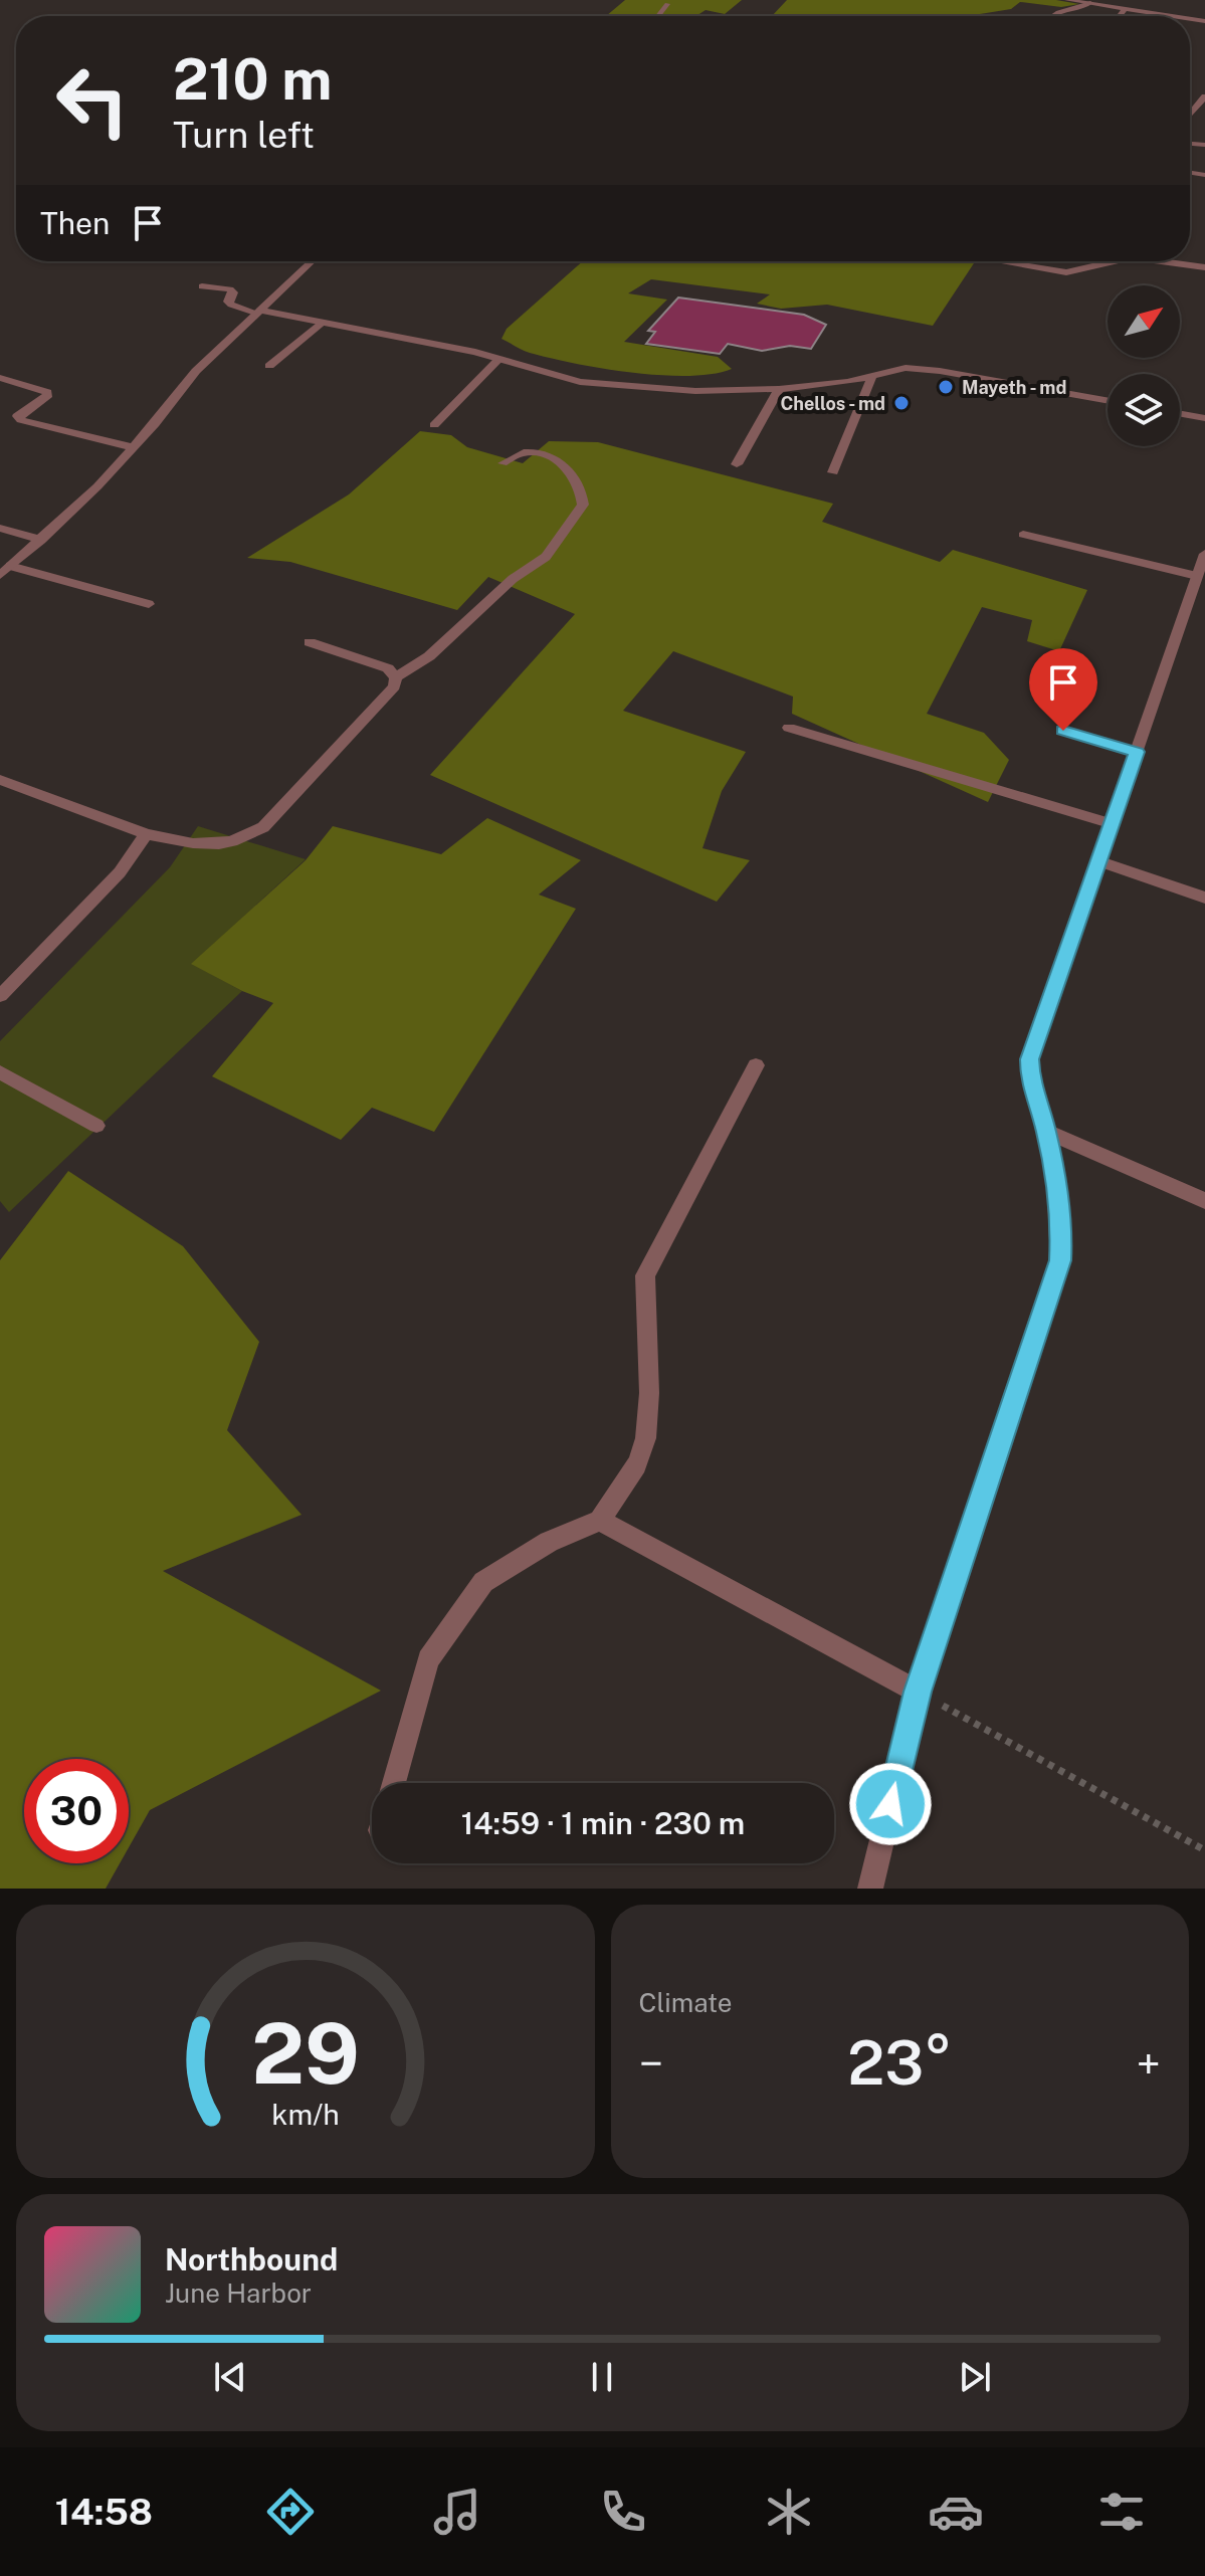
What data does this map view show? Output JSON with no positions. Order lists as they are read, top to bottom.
{
  "places": ["Mayeth - md", "Chellos - md"],
  "north": "top right",
  "page": {
    "turn": ["210 m", "Turn left"],
    "then": "Then",
    "limit": "30",
    "trip": "14:59 · 1 min · 230 m",
    "tile": "Climate",
    "heat": ["−", "23°", "+"],
    "song": ["Northbound", "June Harbor"],
    "tabs": "14:58",
    "gauge": ["29", "km/h"]
  }
}
